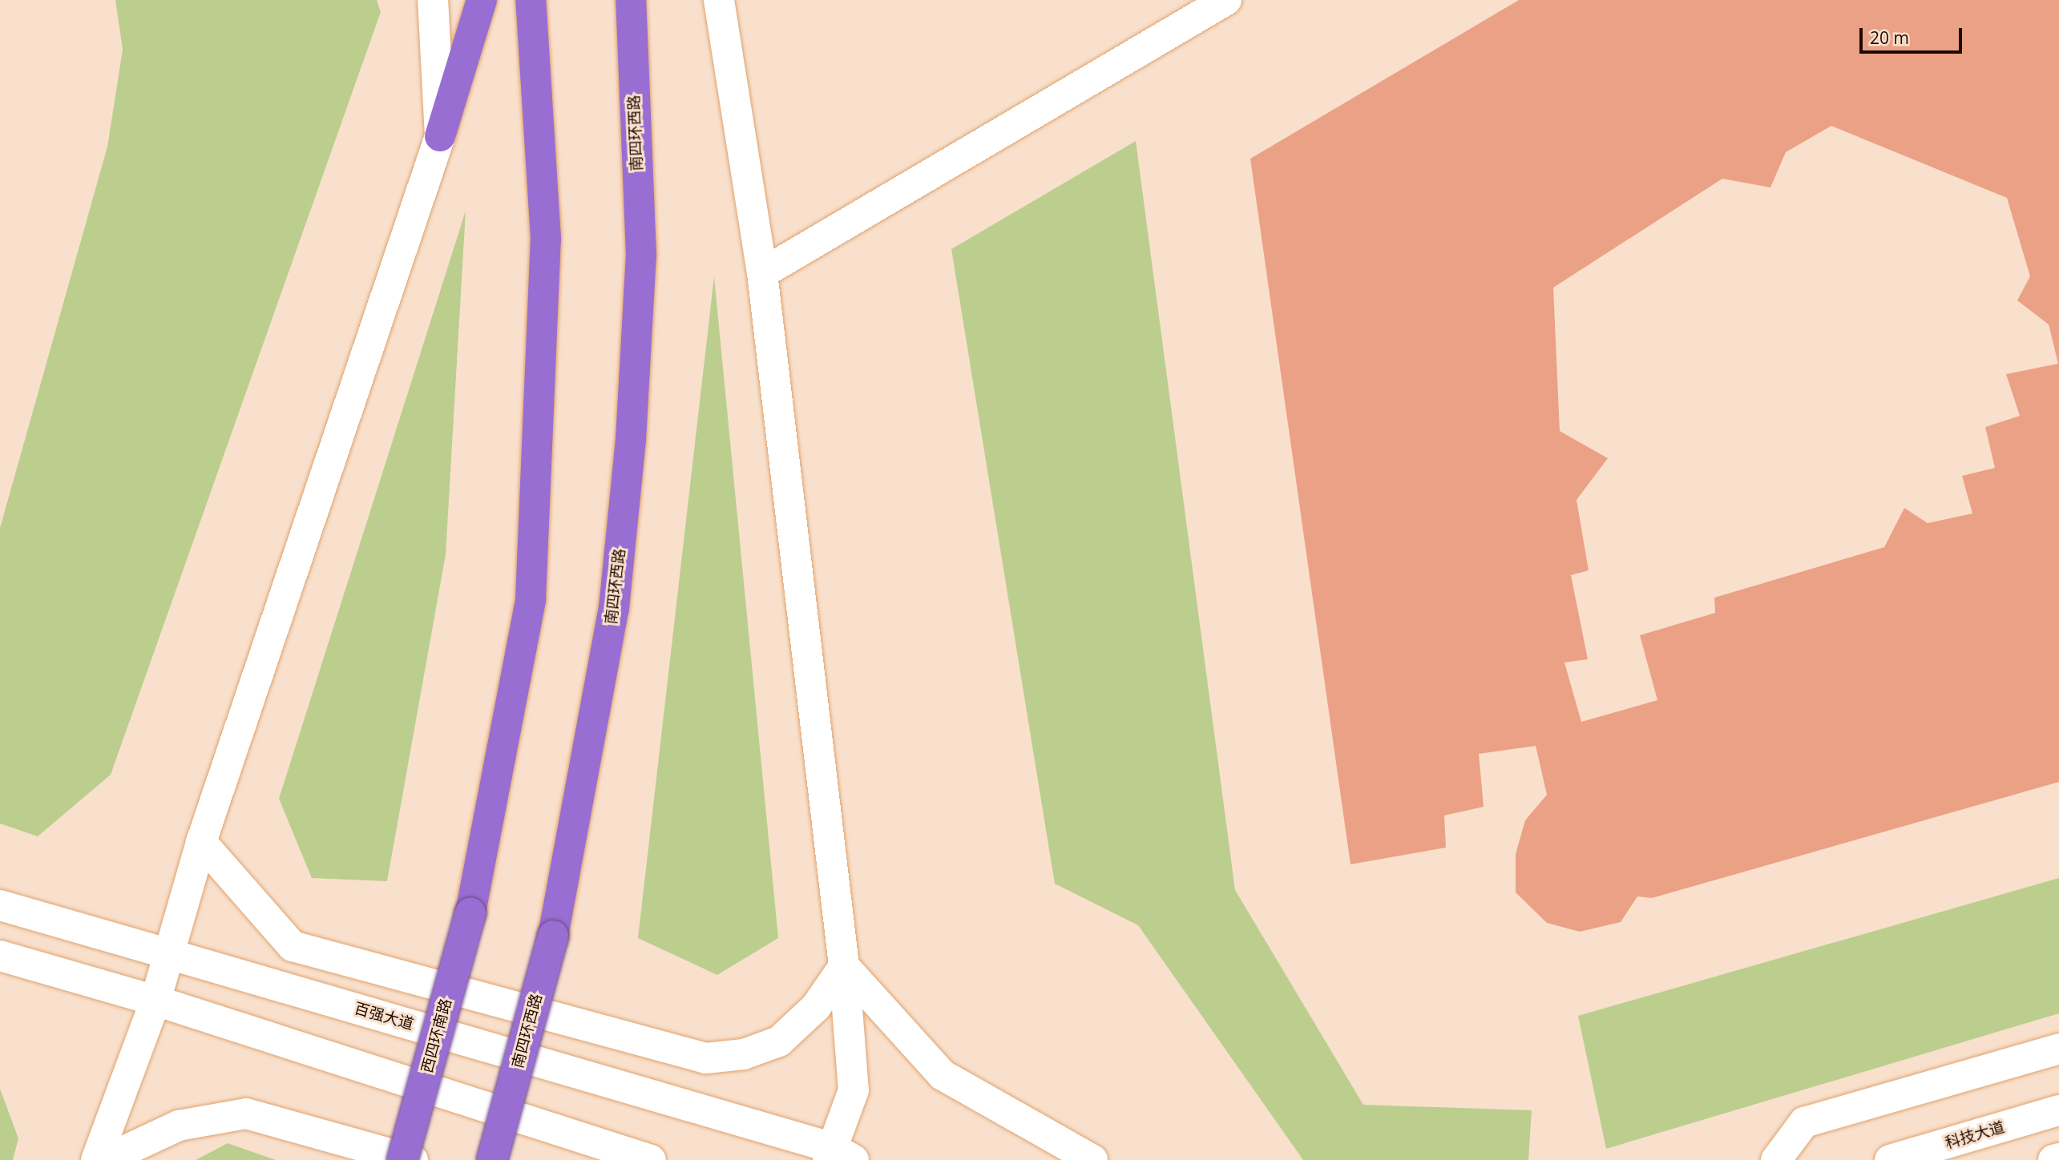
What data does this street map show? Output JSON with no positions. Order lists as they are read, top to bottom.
{
  "streets": {
    "highway": ["南四环西路", "西四环南路"],
    "main road": ["百强大道", "科技大道"]
  },
  "scale_bar": "20 m"
}
